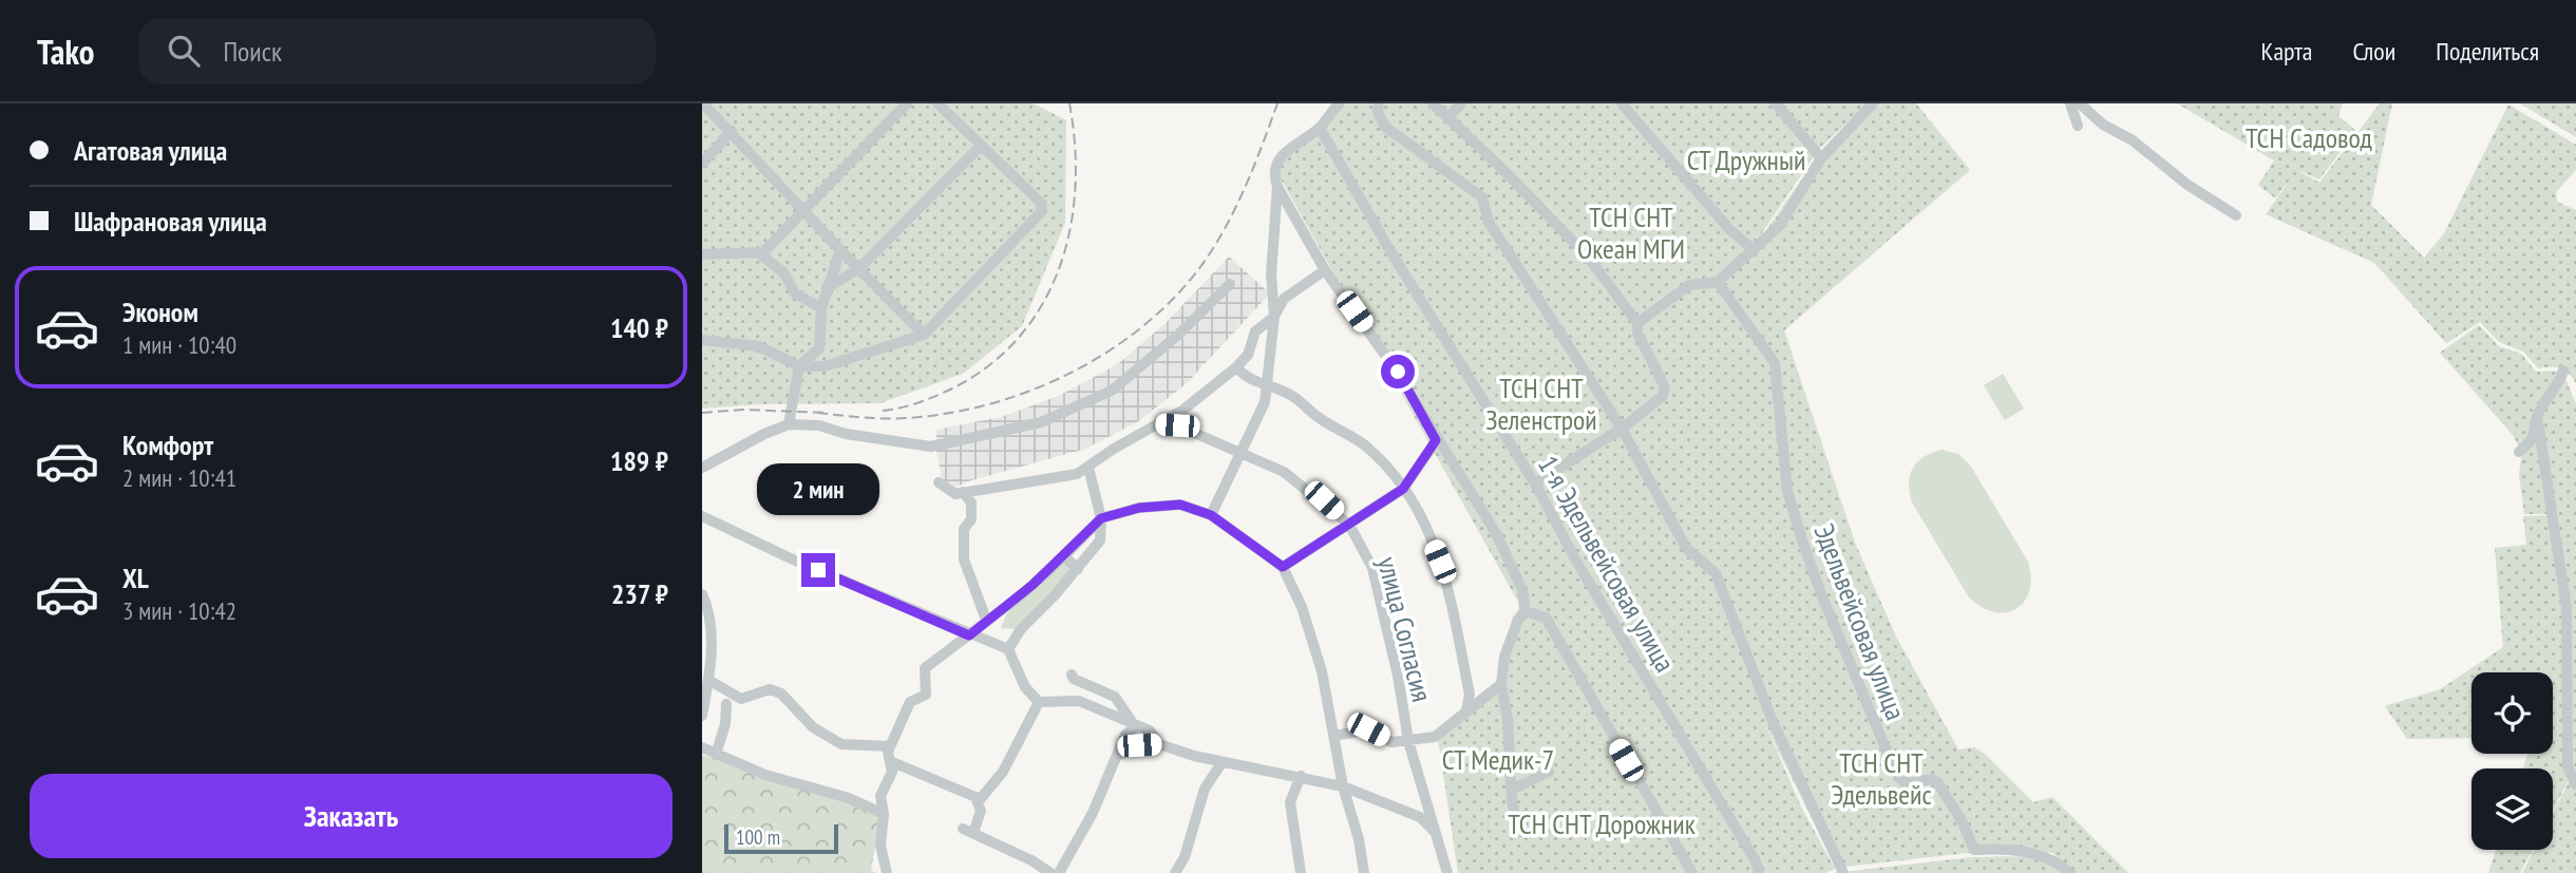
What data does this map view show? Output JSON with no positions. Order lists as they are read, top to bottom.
{
  "streets": {
    "street": ["1-я Эдельвейсовая улица", "Эдельвейсовая улица", "улица Согласия"]
  },
  "parks": [
    "ТСН Садовод",
    "СТ Дружный",
    "ТСН СНТ Океан МГИ",
    "ТСН СНТ Зеленстрой",
    "СТ Медик-7",
    "ТСН СНТ Эдельвейс",
    "ТСН СНТ Дорожник"
  ],
  "scale_bar": "100 m",
  "page": {
    "header": "Tako",
    "search": "Поиск",
    "nav": ["Карта", "Слои", "Поделиться"],
    "banner": ["Агатовая улица", "Шафрановая улица"],
    "list": [
      {
        "name": "Эконом",
        "note": "1 мин · 10:40",
        "value": "140 ₽"
      },
      {
        "name": "Комфорт",
        "note": "2 мин · 10:41",
        "value": "189 ₽"
      },
      {
        "name": "XL",
        "note": "3 мин · 10:42",
        "value": "237 ₽"
      }
    ],
    "bubble": "2 мин",
    "buttons": "Заказать",
    "scale": "100 m"
  }
}
